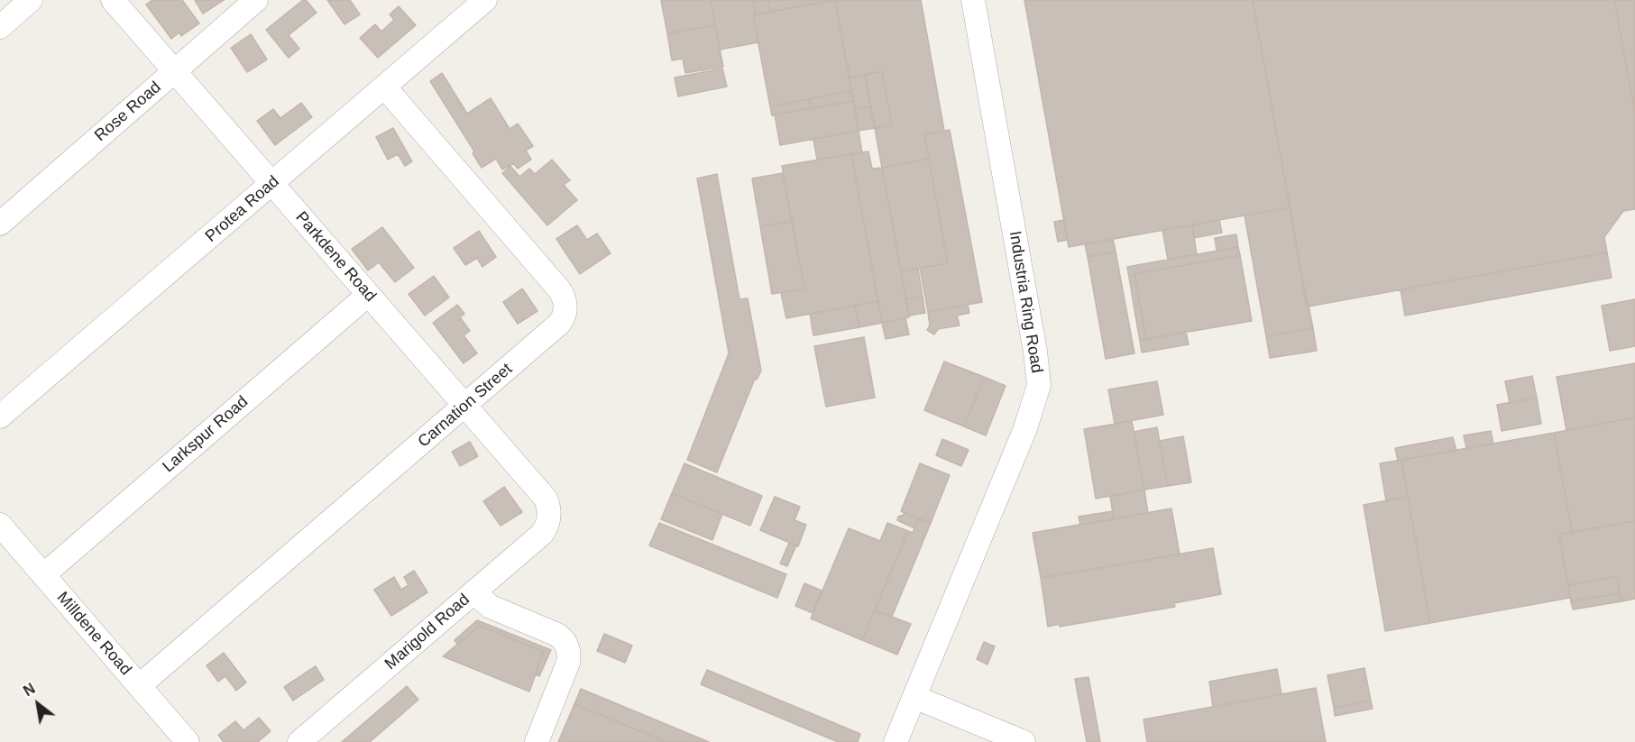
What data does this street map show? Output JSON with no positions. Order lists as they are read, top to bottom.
{
  "streets": {
    "street": [
      "Rose Road",
      "Protea Road",
      "Parkdene Road",
      "Industria Ring Road",
      "Carnation Street",
      "Larkspur Road",
      "Marigold Road",
      "Milldene Road"
    ]
  },
  "crossings": [
    ["Rose Road", "Parkdene Road"],
    ["Protea Road", "Parkdene Road"],
    ["Protea Road", "Carnation Street"],
    ["Parkdene Road", "Carnation Street"],
    ["Parkdene Road", "Larkspur Road"],
    ["Parkdene Road", "Marigold Road"],
    ["Carnation Street", "Milldene Road"],
    ["Larkspur Road", "Milldene Road"]
  ],
  "north": "top left"
}
